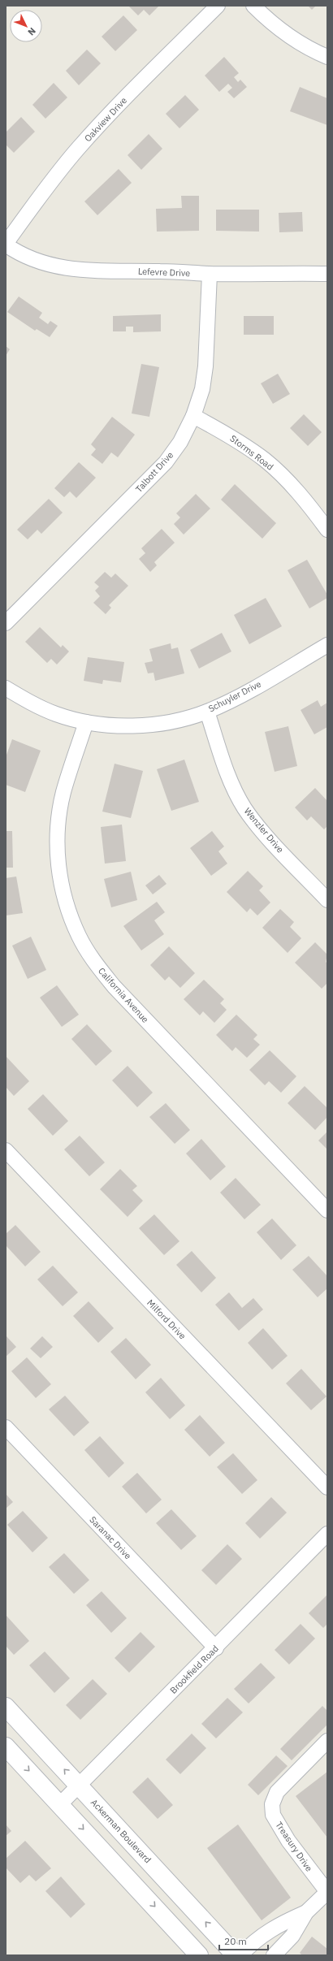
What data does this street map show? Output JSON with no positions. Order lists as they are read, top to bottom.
{
  "streets": {
    "street": [
      "Oakview Drive",
      "Lefevre Drive",
      "Storms Road",
      "Talbott Drive",
      "Schuyler Drive",
      "Wenzler Drive",
      "California Avenue",
      "Milford Drive",
      "Saranac Drive",
      "Brookfield Road",
      "Ackerman Boulevard",
      "Treasury Drive"
    ]
  },
  "crossings": [
    ["Oakview Drive", "Lefevre Drive"],
    ["Lefevre Drive", "Talbott Drive"],
    ["Storms Road", "Talbott Drive"],
    ["Schuyler Drive", "Wenzler Drive"],
    ["Schuyler Drive", "California Avenue"],
    ["Saranac Drive", "Brookfield Road"],
    ["Brookfield Road", "Ackerman Boulevard"]
  ],
  "scale_bar": "20 m",
  "north": "bottom right"
}
